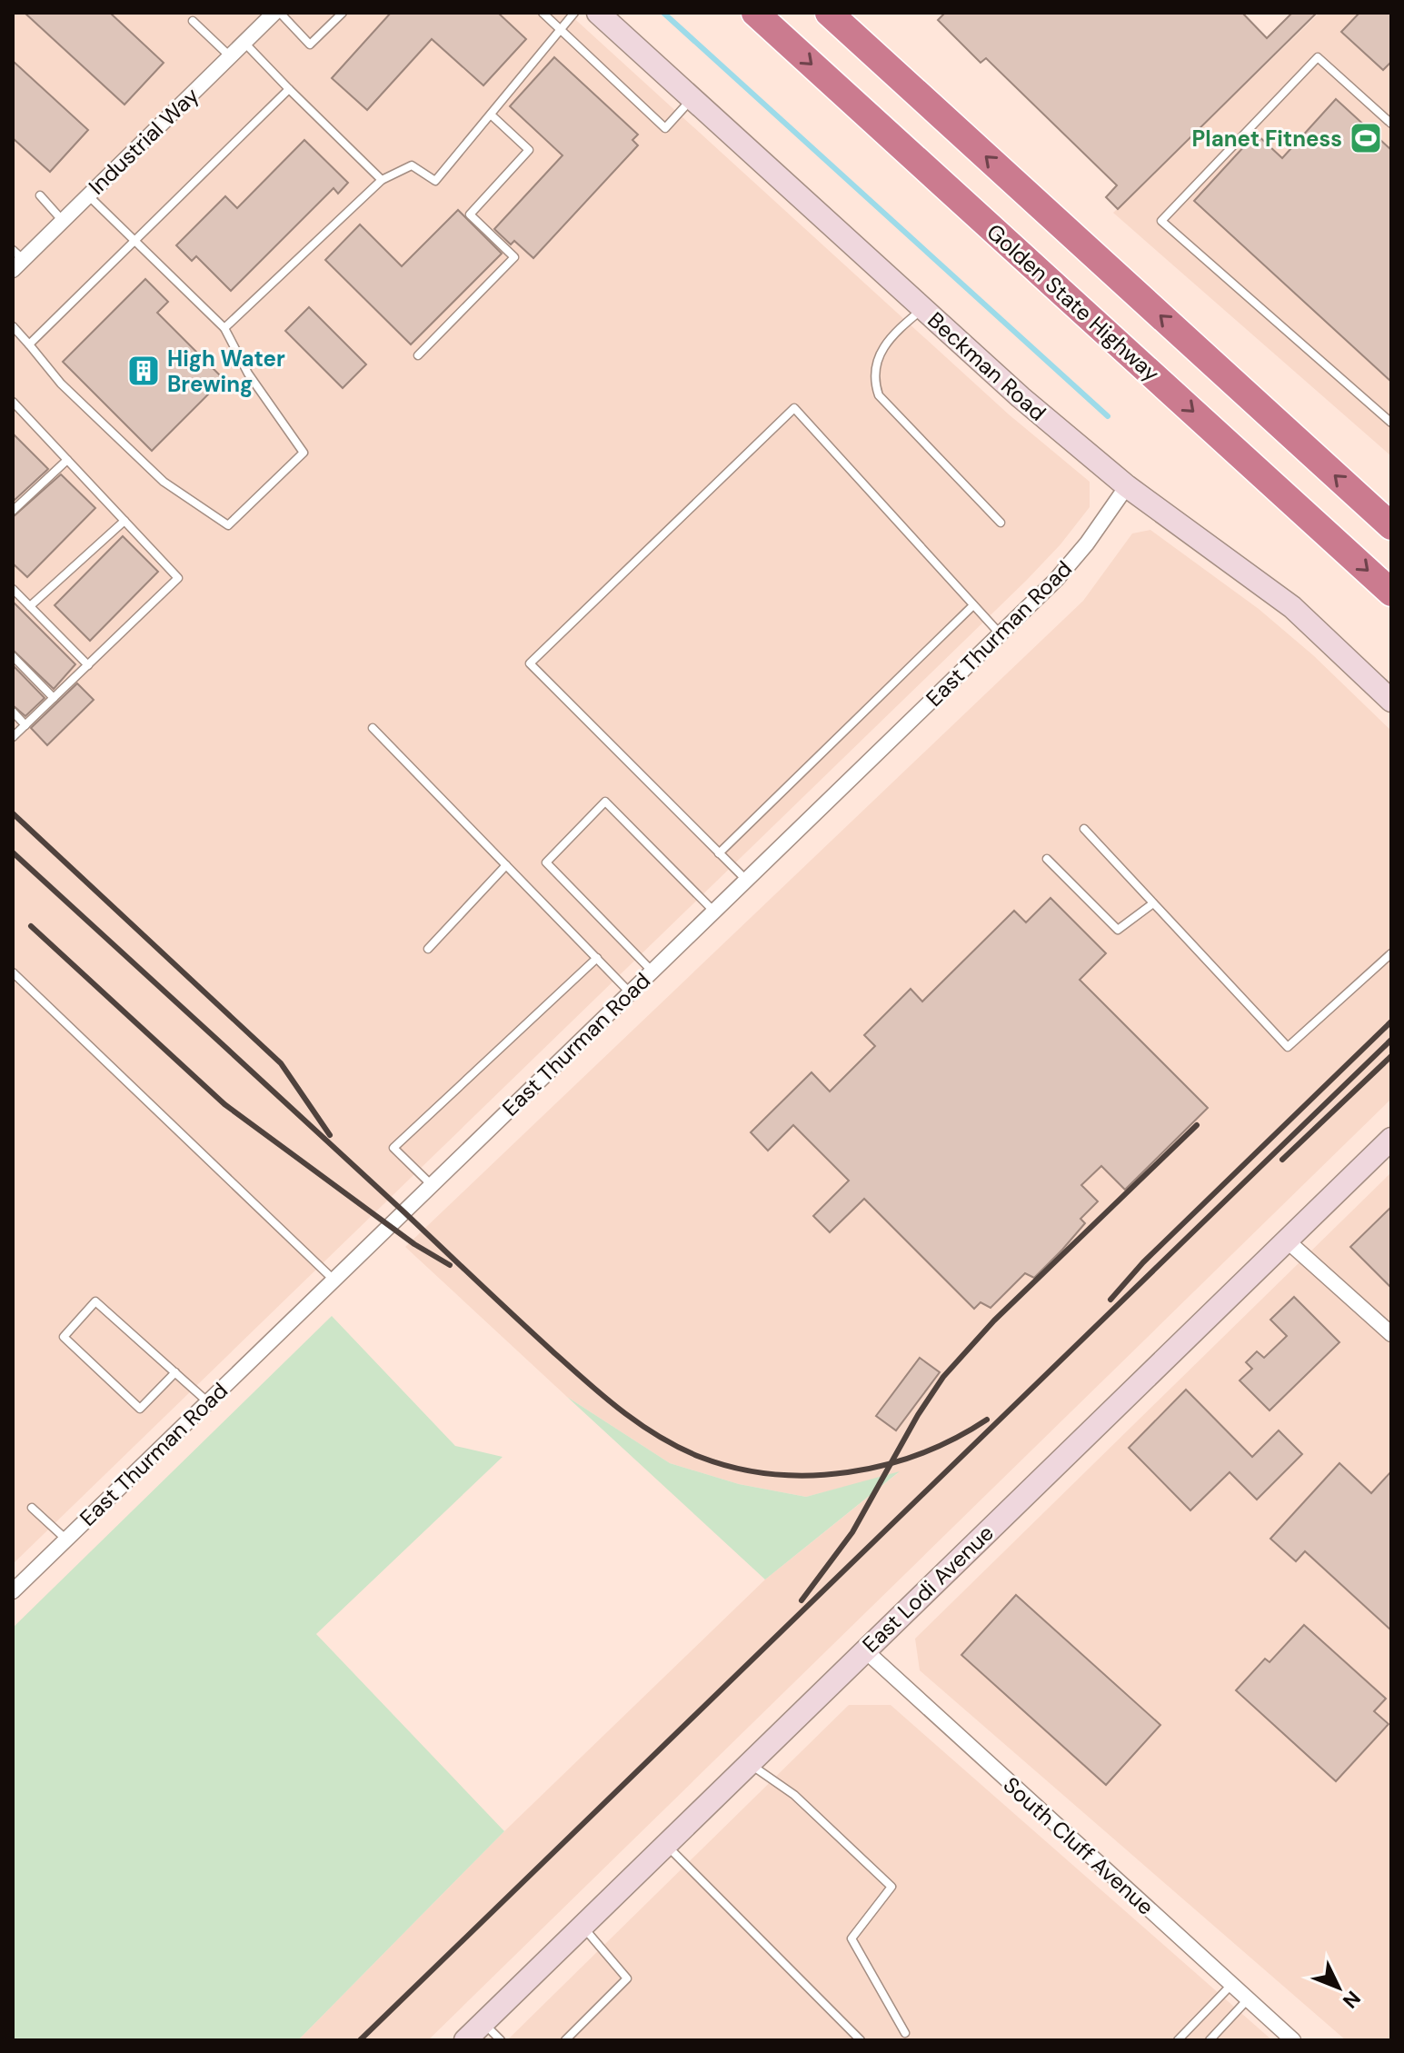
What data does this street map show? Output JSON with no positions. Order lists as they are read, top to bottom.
{
  "streets": {
    "highway": ["Golden State Highway"],
    "street": [
      "Industrial Way",
      "Beckman Road",
      "East Thurman Road",
      "East Lodi Avenue",
      "South Cluff Avenue"
    ]
  },
  "crossings": [
    ["Beckman Road", "East Thurman Road"],
    ["East Lodi Avenue", "South Cluff Avenue"]
  ],
  "places": {
    "sports": ["Planet Fitness"],
    "building": ["High Water Brewing"]
  },
  "north": "bottom right"
}
